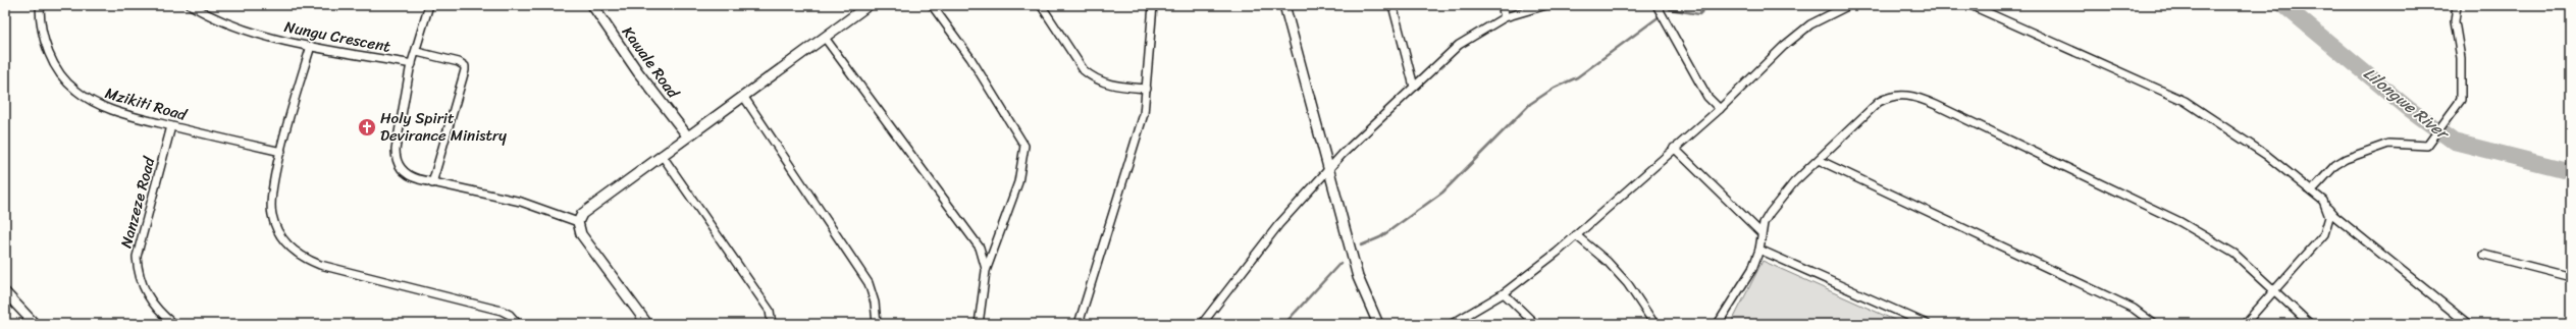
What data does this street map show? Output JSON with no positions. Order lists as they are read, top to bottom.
{
  "streets": {
    "street": [
      "Nungu Crescent",
      "Kawale Road",
      "Mzikiti Road",
      "Nanzeze Road"
    ]
  },
  "crossings": [
    ["Mzikiti Road", "Nanzeze Road"]
  ],
  "water": ["Lilongwe River"],
  "places": {
    "church": ["Holy Spirit Devirance Ministry"]
  }
}
